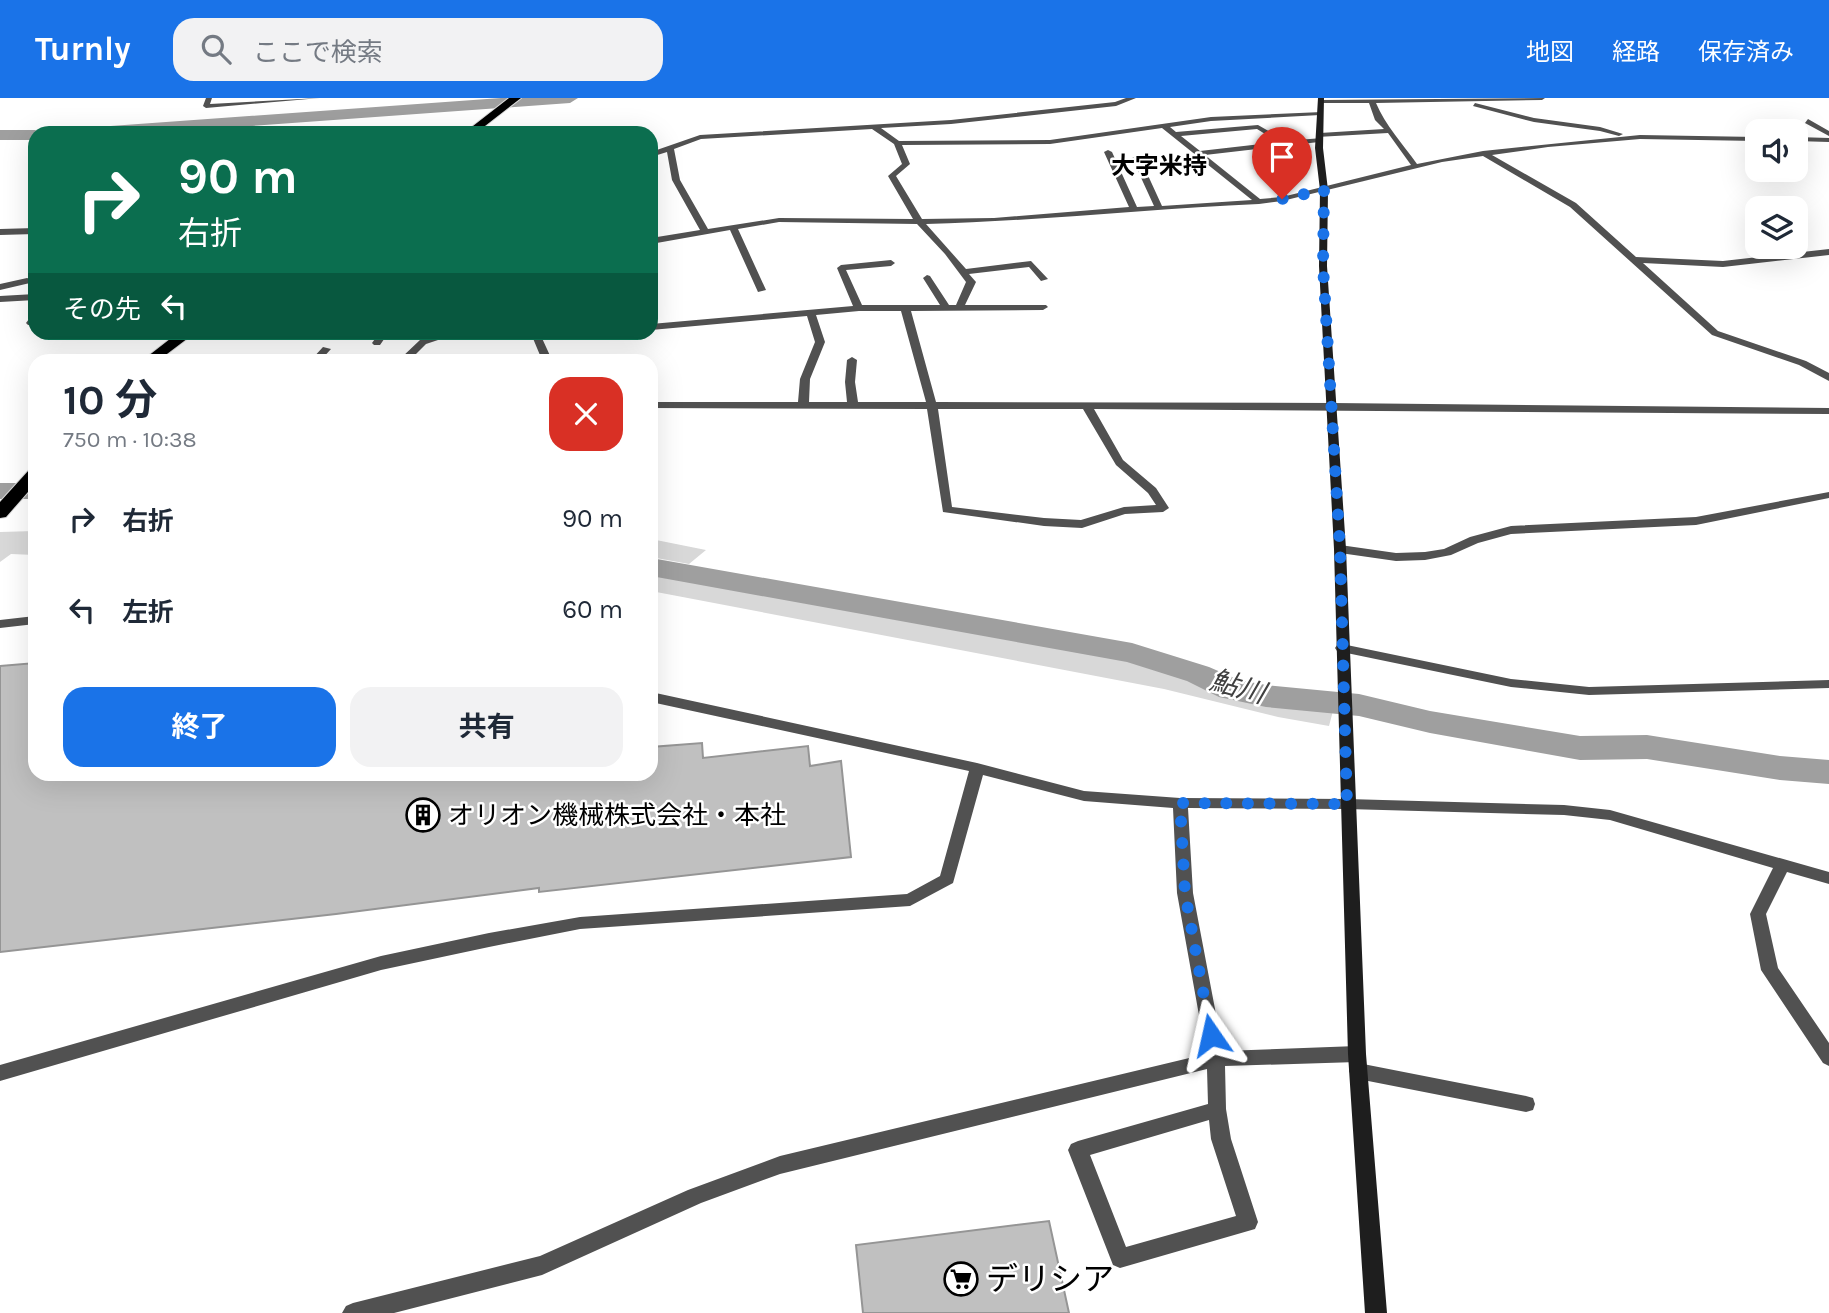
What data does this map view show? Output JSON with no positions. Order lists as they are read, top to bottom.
{
  "districts": ["大字米持"],
  "water": ["鮎川"],
  "places": {
    "building": ["オリオン機械株式会社・本社"],
    "supermarket": ["デリシア"]
  },
  "page": {
    "header": "Turnly",
    "search": "ここで検索",
    "nav": ["地図", "経路", "保存済み"],
    "turn": ["90 m", "右折"],
    "then": "その先",
    "heading": ["10 分", "750 m · 10:38"],
    "list": [
      {
        "name": "右折",
        "value": "90 m"
      },
      {
        "name": "左折",
        "value": "60 m"
      }
    ],
    "buttons": ["終了", "共有"]
  }
}
